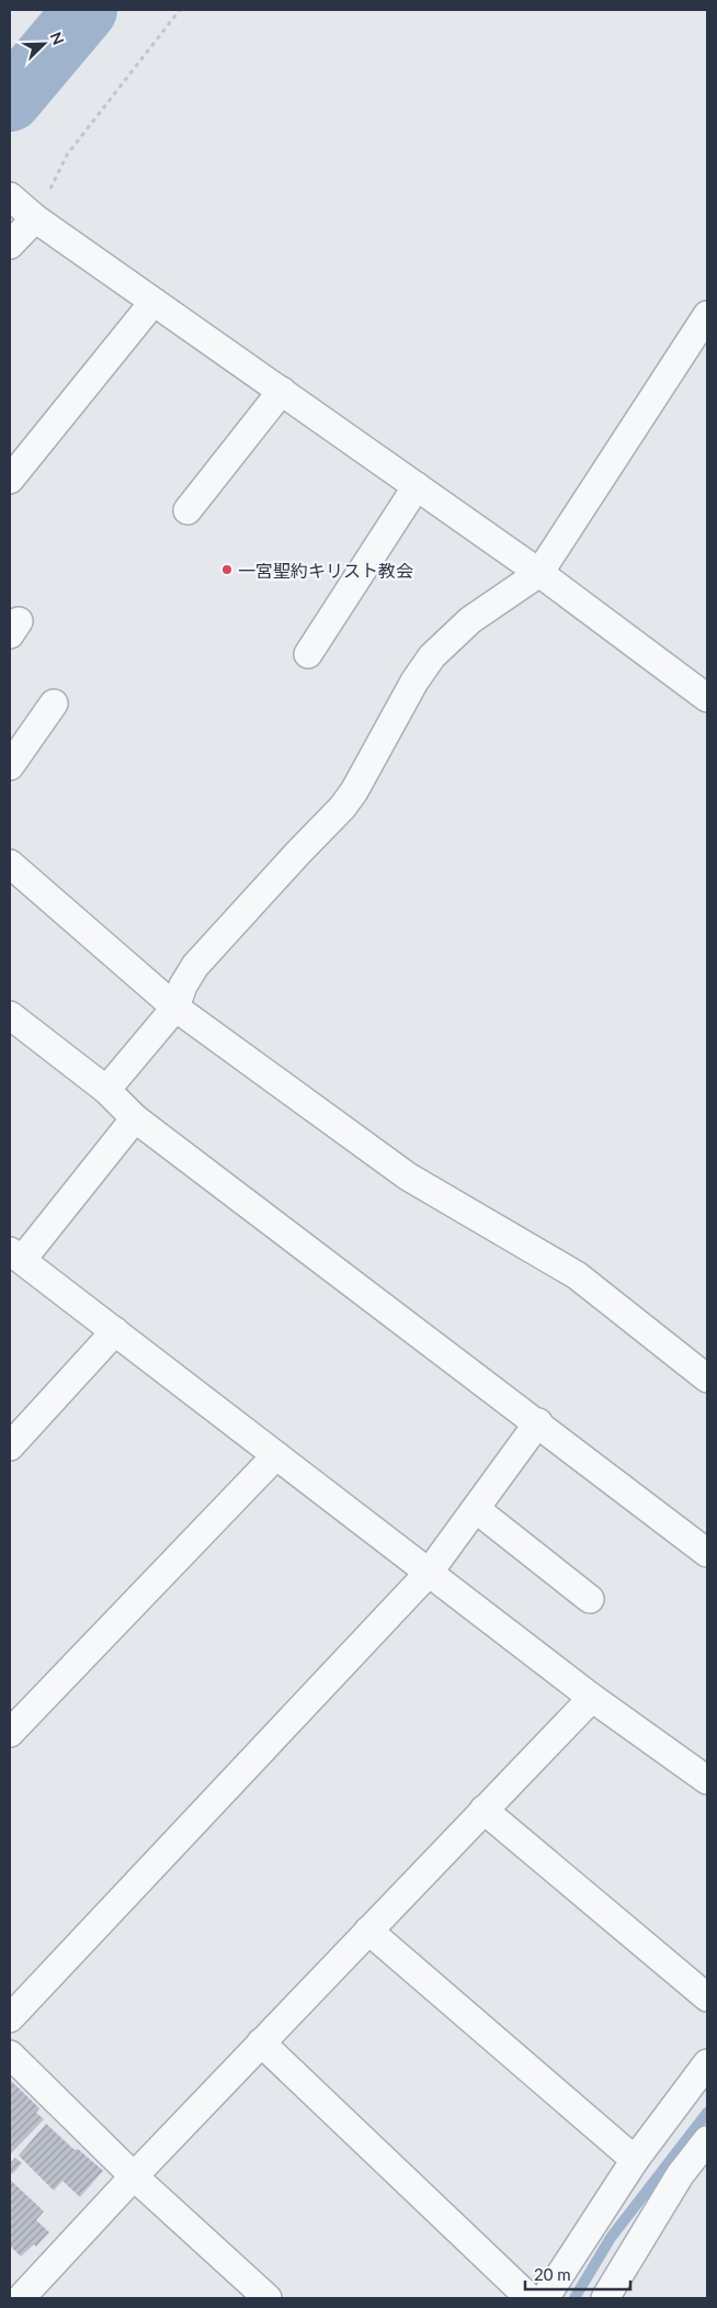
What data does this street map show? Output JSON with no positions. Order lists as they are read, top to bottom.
{
  "places": ["一宮聖約キリスト教会"],
  "scale_bar": "20 m",
  "north": "top right"
}
